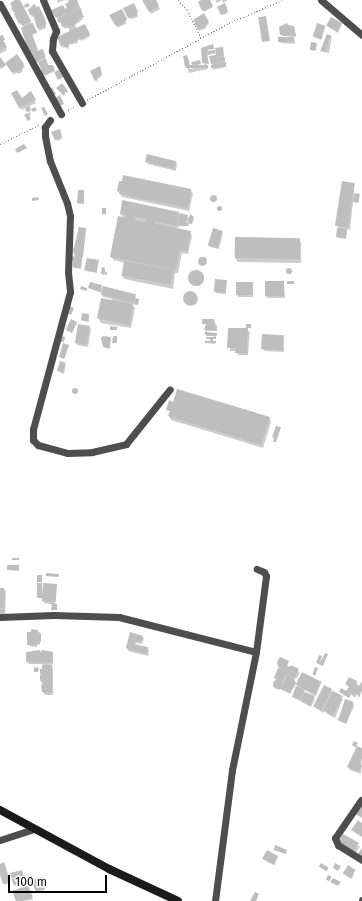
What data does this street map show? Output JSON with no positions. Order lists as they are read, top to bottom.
{
  "scale_bar": "100 m"
}
